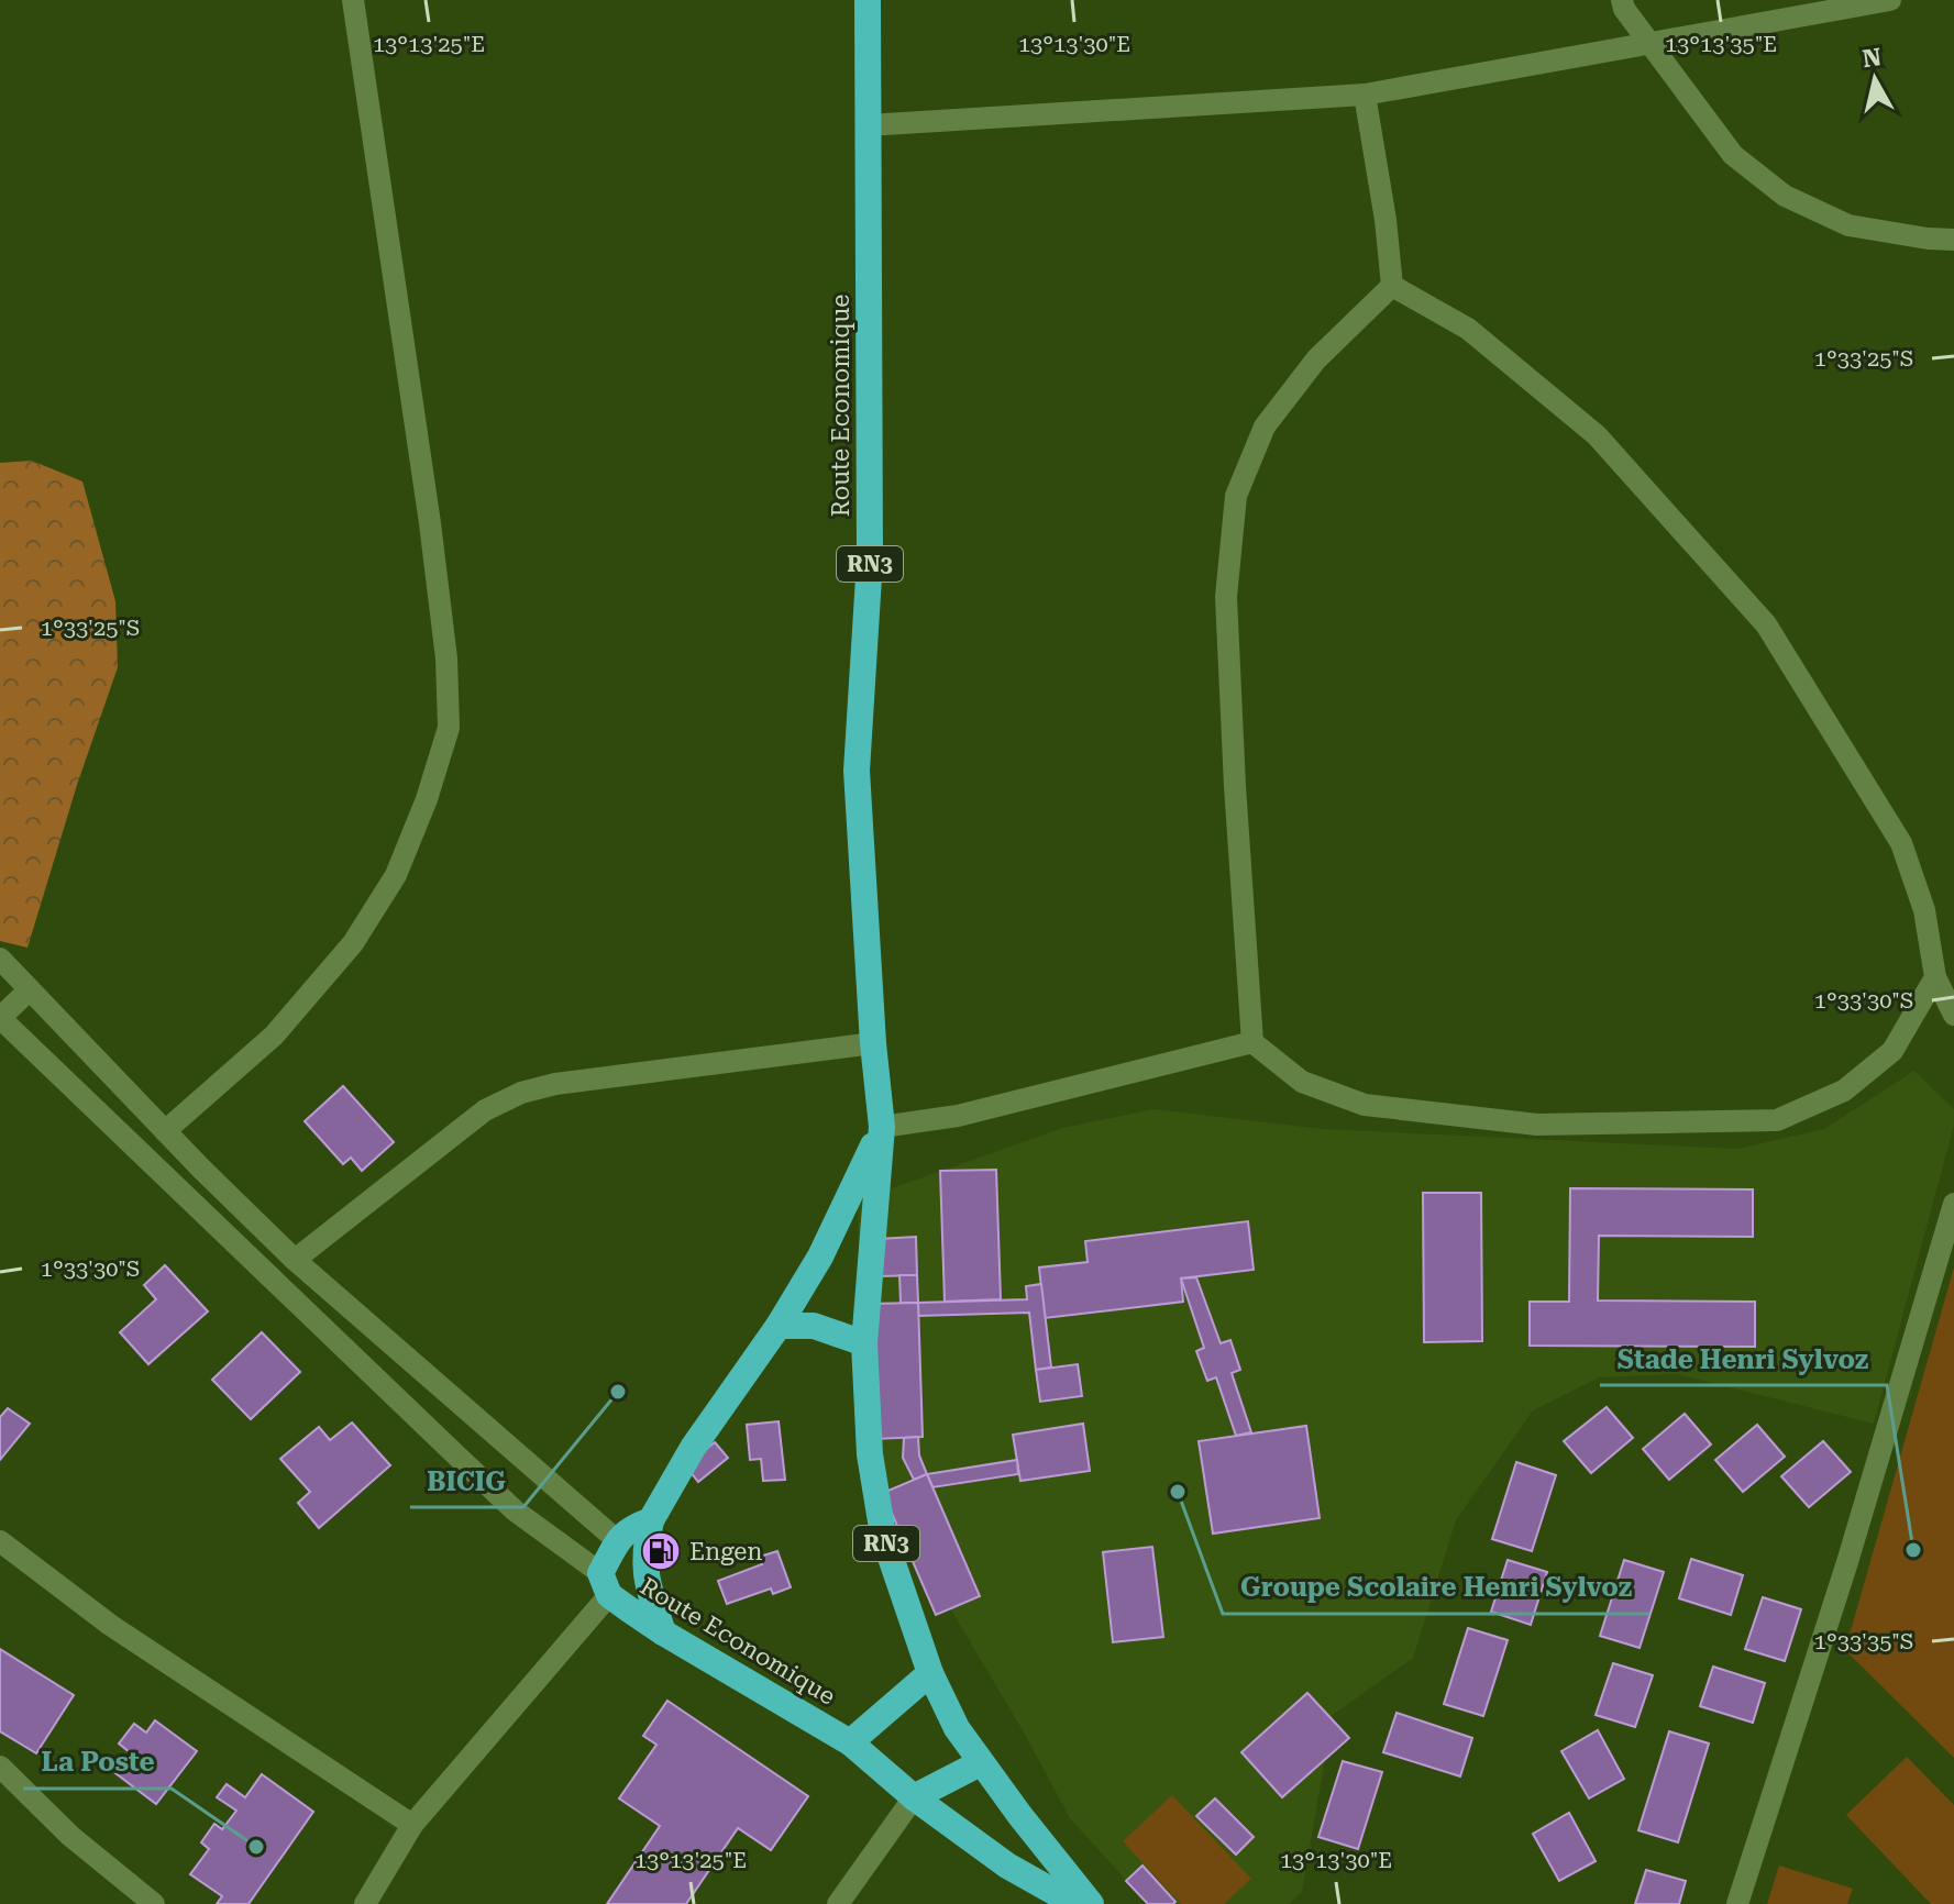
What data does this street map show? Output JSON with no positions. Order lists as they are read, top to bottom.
{
  "streets": {
    "highway": ["Route Economique", "RN3"]
  },
  "places": {
    "other": [
      "BICIG",
      "Groupe Scolaire Henri Sylvoz",
      "Stade Henri Sylvoz",
      "La Poste"
    ],
    "fuel station": ["Engen"]
  },
  "north": "top",
  "coordinates": [
    "13°13'25\"E",
    "13°13'30\"E",
    "13°13'35\"E",
    "1°33'25\"S",
    "1°33'30\"S",
    "1°33'35\"S"
  ]
}
